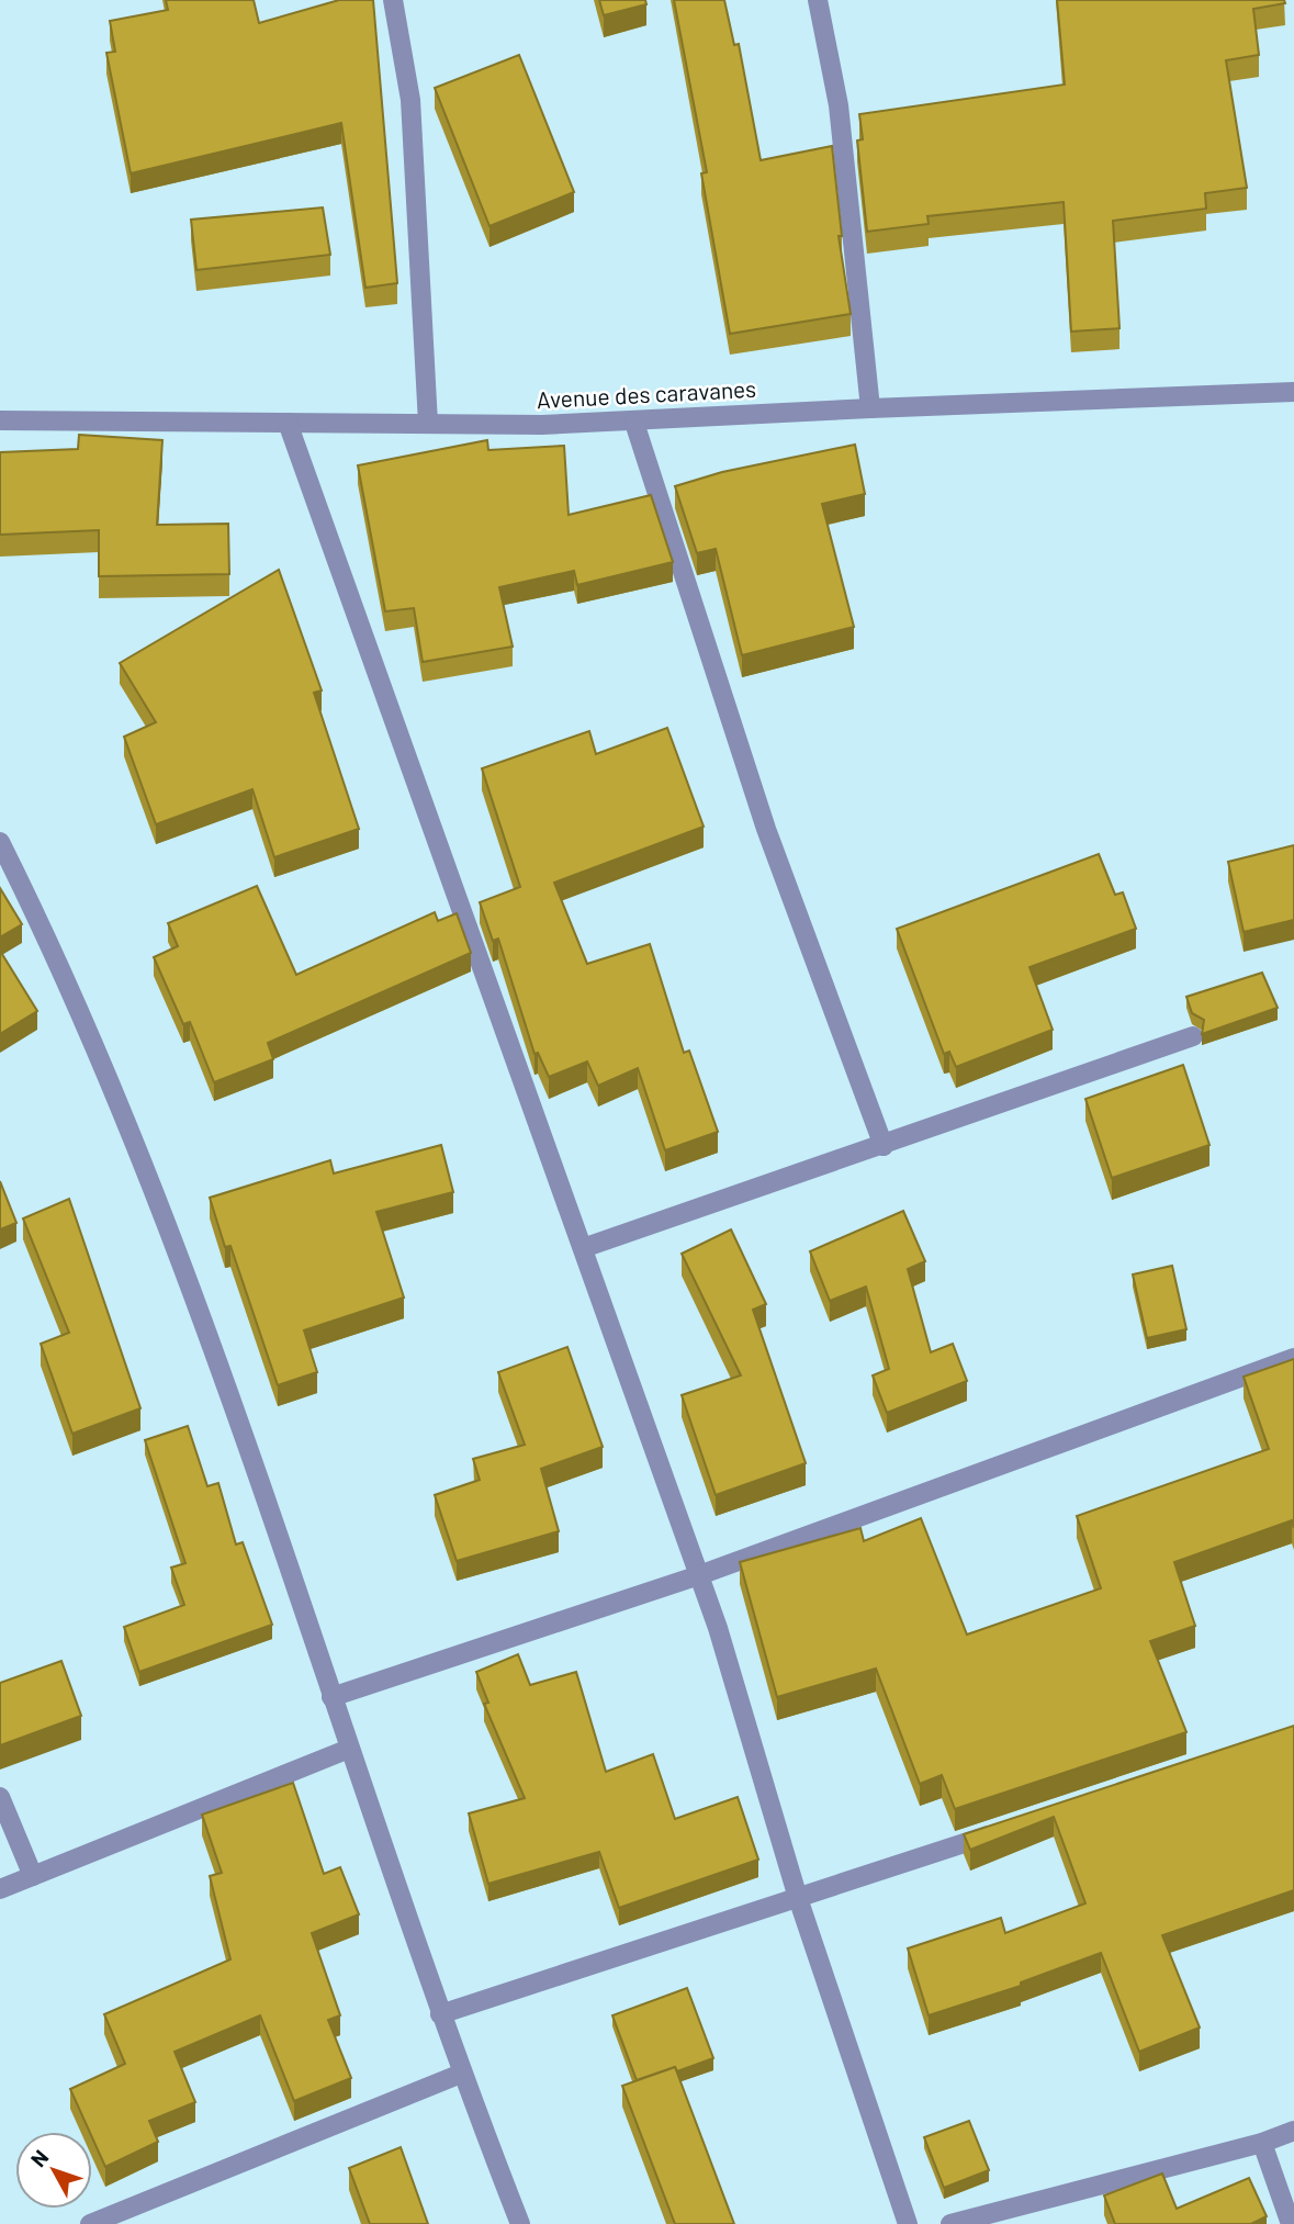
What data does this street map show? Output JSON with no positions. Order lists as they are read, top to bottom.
{
  "streets": {
    "street": ["Avenue des caravanes"]
  },
  "north": "top left"
}
